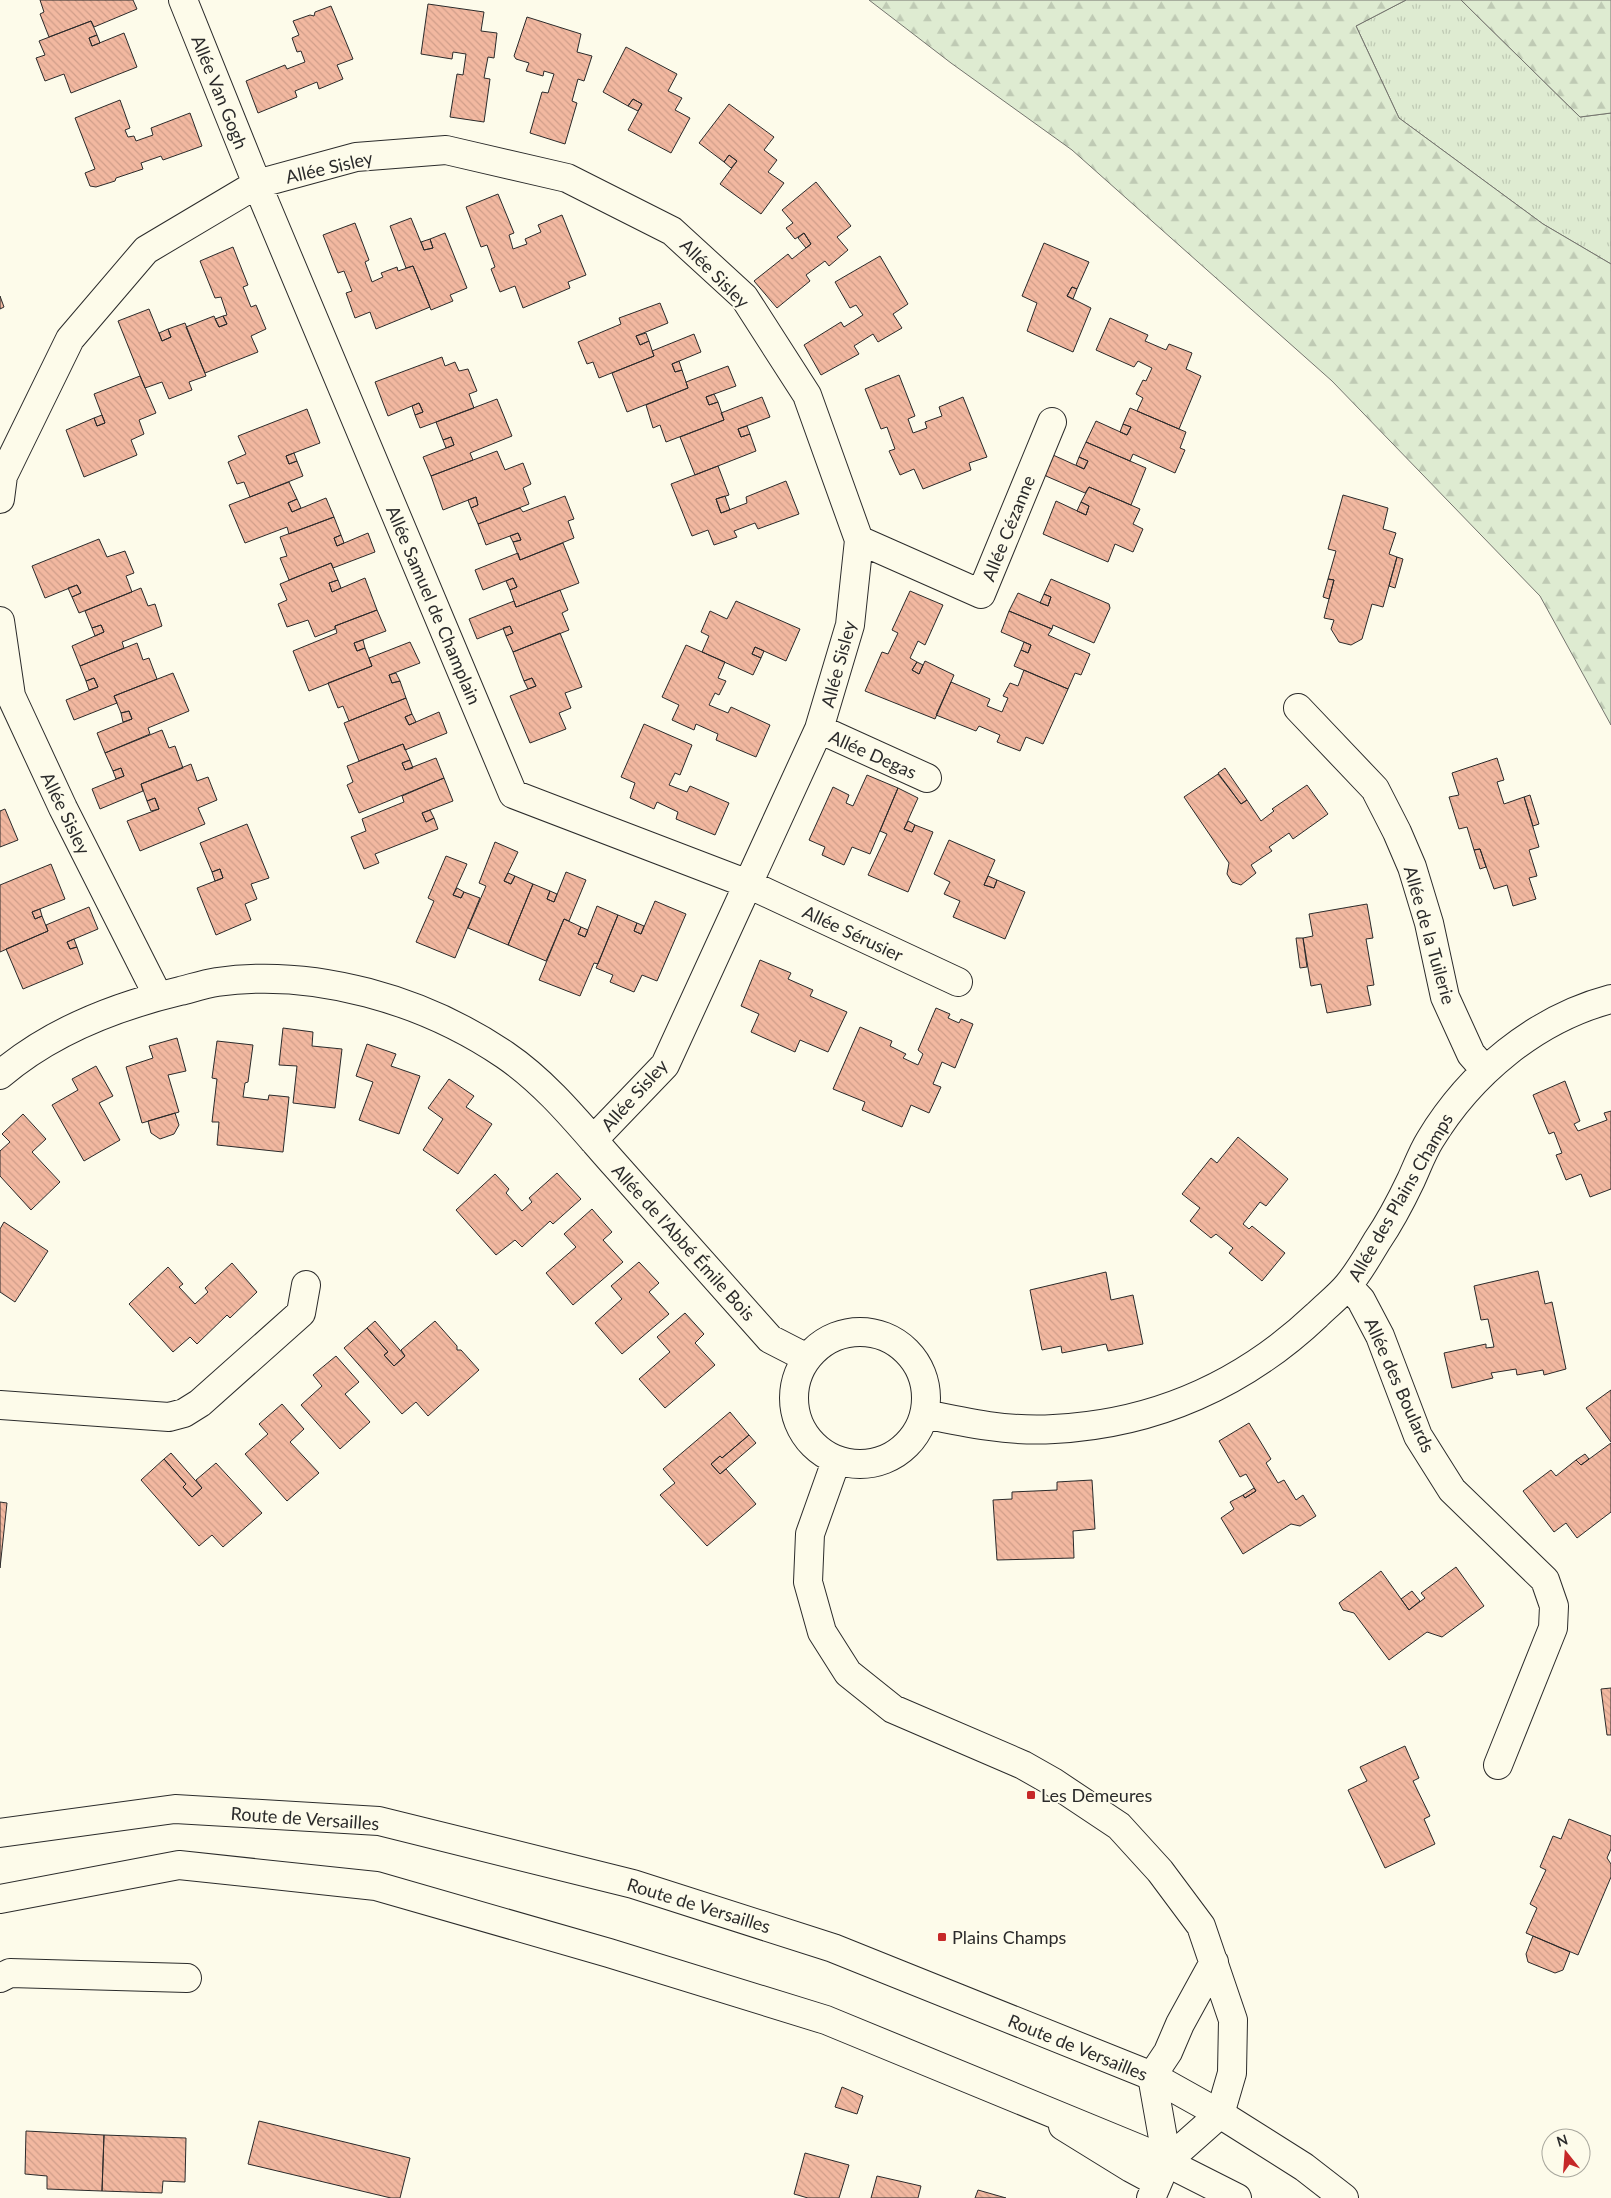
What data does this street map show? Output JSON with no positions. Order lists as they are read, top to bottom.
{
  "streets": {
    "street": [
      "Allée Van Gogh",
      "Allée Sisley",
      "Allée Cézanne",
      "Allée Samuel de Champlain",
      "Allée Degas",
      "Allée Sérusier",
      "Allée de la Tuilerie",
      "Allée des Plains Champs",
      "Allée de l'Abbé Émile Bois",
      "Allée des Boulards",
      "Route de Versailles"
    ]
  },
  "crossings": [
    ["Allée Van Gogh", "Allée Sisley"],
    ["Allée Van Gogh", "Allée Samuel de Champlain"],
    ["Allée Sisley", "Allée Cézanne"],
    ["Allée Sisley", "Allée Samuel de Champlain"],
    ["Allée Sisley", "Allée Degas"],
    ["Allée Sisley", "Allée Sérusier"],
    ["Allée Sisley", "Allée de l'Abbé Émile Bois"],
    ["Allée Samuel de Champlain", "Allée Sérusier"],
    ["Allée de la Tuilerie", "Allée des Plains Champs"],
    ["Allée des Plains Champs", "Allée de l'Abbé Émile Bois"],
    ["Allée des Plains Champs", "Allée des Boulards"]
  ],
  "places": {
    "transit": ["Les Demeures", "Plains Champs"]
  },
  "north": "top"
}
